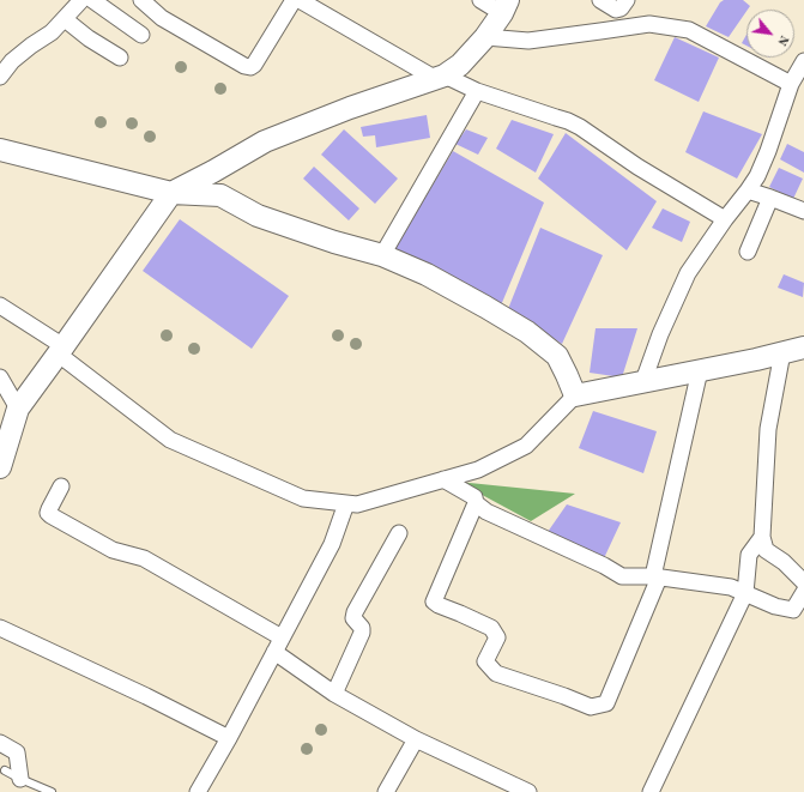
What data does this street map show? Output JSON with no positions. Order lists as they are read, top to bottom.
{
  "north": "bottom right"
}
